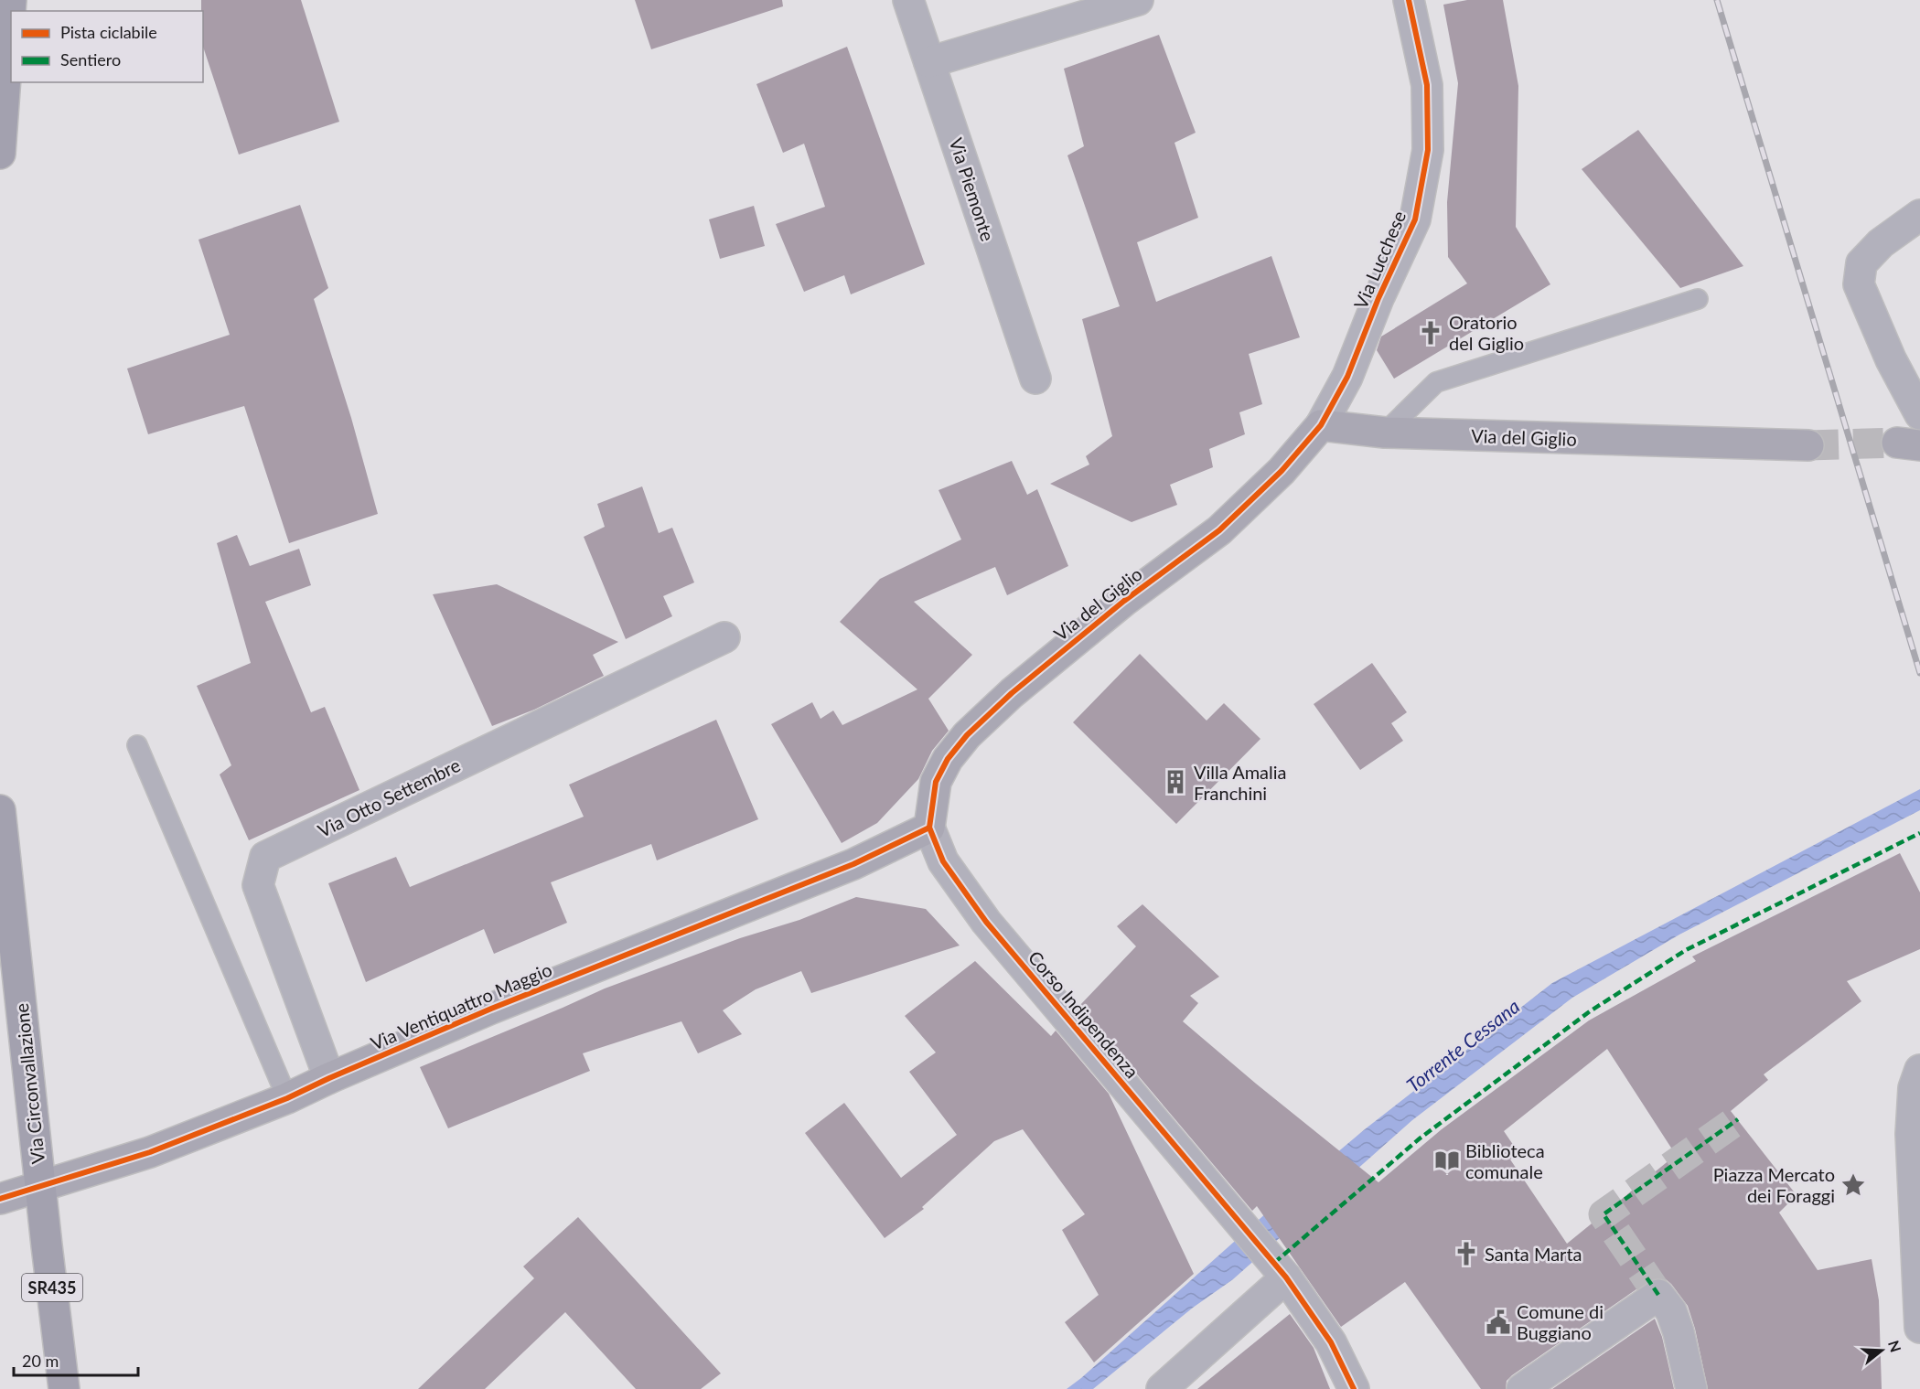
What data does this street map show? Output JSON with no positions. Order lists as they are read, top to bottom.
{
  "streets": {
    "main road": ["Via Circonvallazione", "SR435"],
    "street": [
      "Via Piemonte",
      "Via Lucchese",
      "Via del Giglio",
      "Via Otto Settembre",
      "Via Ventiquattro Maggio",
      "Corso Indipendenza"
    ]
  },
  "crossings": [
    ["Via Lucchese", "Via del Giglio"],
    ["Via del Giglio", "Via Ventiquattro Maggio"],
    ["Via del Giglio", "Corso Indipendenza"],
    ["Via Otto Settembre", "Via Ventiquattro Maggio"],
    ["Via Ventiquattro Maggio", "Corso Indipendenza"],
    ["Via Ventiquattro Maggio", "Via Circonvallazione"]
  ],
  "water": ["Torrente Cessana"],
  "places": {
    "church": ["Oratorio del Giglio", "Santa Marta"],
    "building": ["Villa Amalia Franchini"],
    "library": ["Biblioteca comunale"],
    "place": ["Piazza Mercato dei Foraggi"],
    "public building": ["Comune di Buggiano"]
  },
  "legend": ["Pista ciclabile", "Sentiero"],
  "scale_bar": "20 m",
  "north": "right"
}
